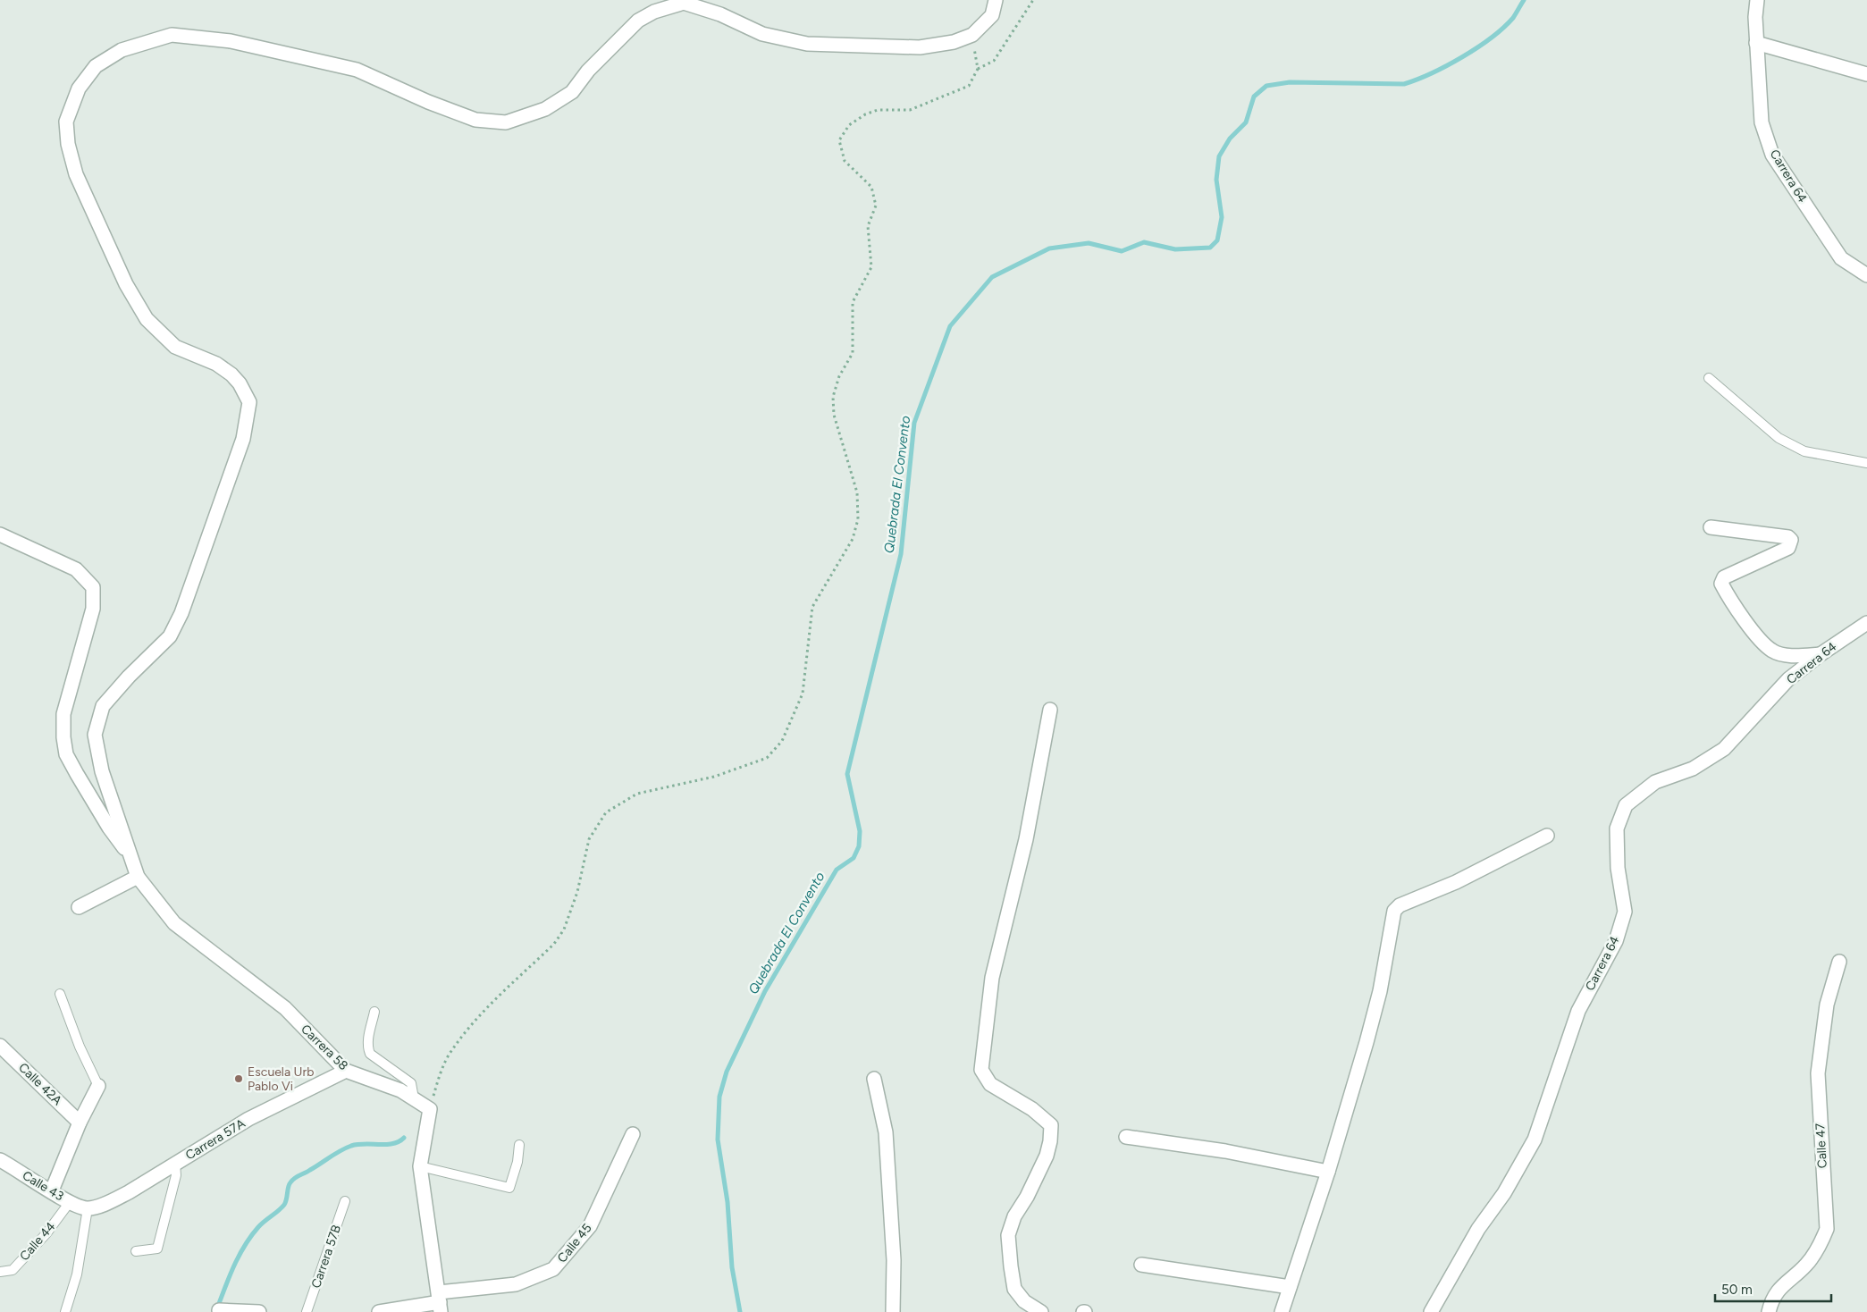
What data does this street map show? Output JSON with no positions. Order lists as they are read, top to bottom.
{
  "streets": {
    "street": [
      "Carrera 64",
      "Carrera 58",
      "Calle 42A",
      "Carrera 57A",
      "Calle 47",
      "Calle 43",
      "Calle 45"
    ],
    "lane": ["Calle 44", "Carrera 57B"]
  },
  "crossings": [
    ["Carrera 58", "Carrera 57A"],
    ["Carrera 57A", "Calle 43"],
    ["Calle 43", "Calle 44"]
  ],
  "water": ["Quebrada El Convento"],
  "places": ["Escuela Urb Pablo Vi"],
  "scale_bar": "50 m"
}
